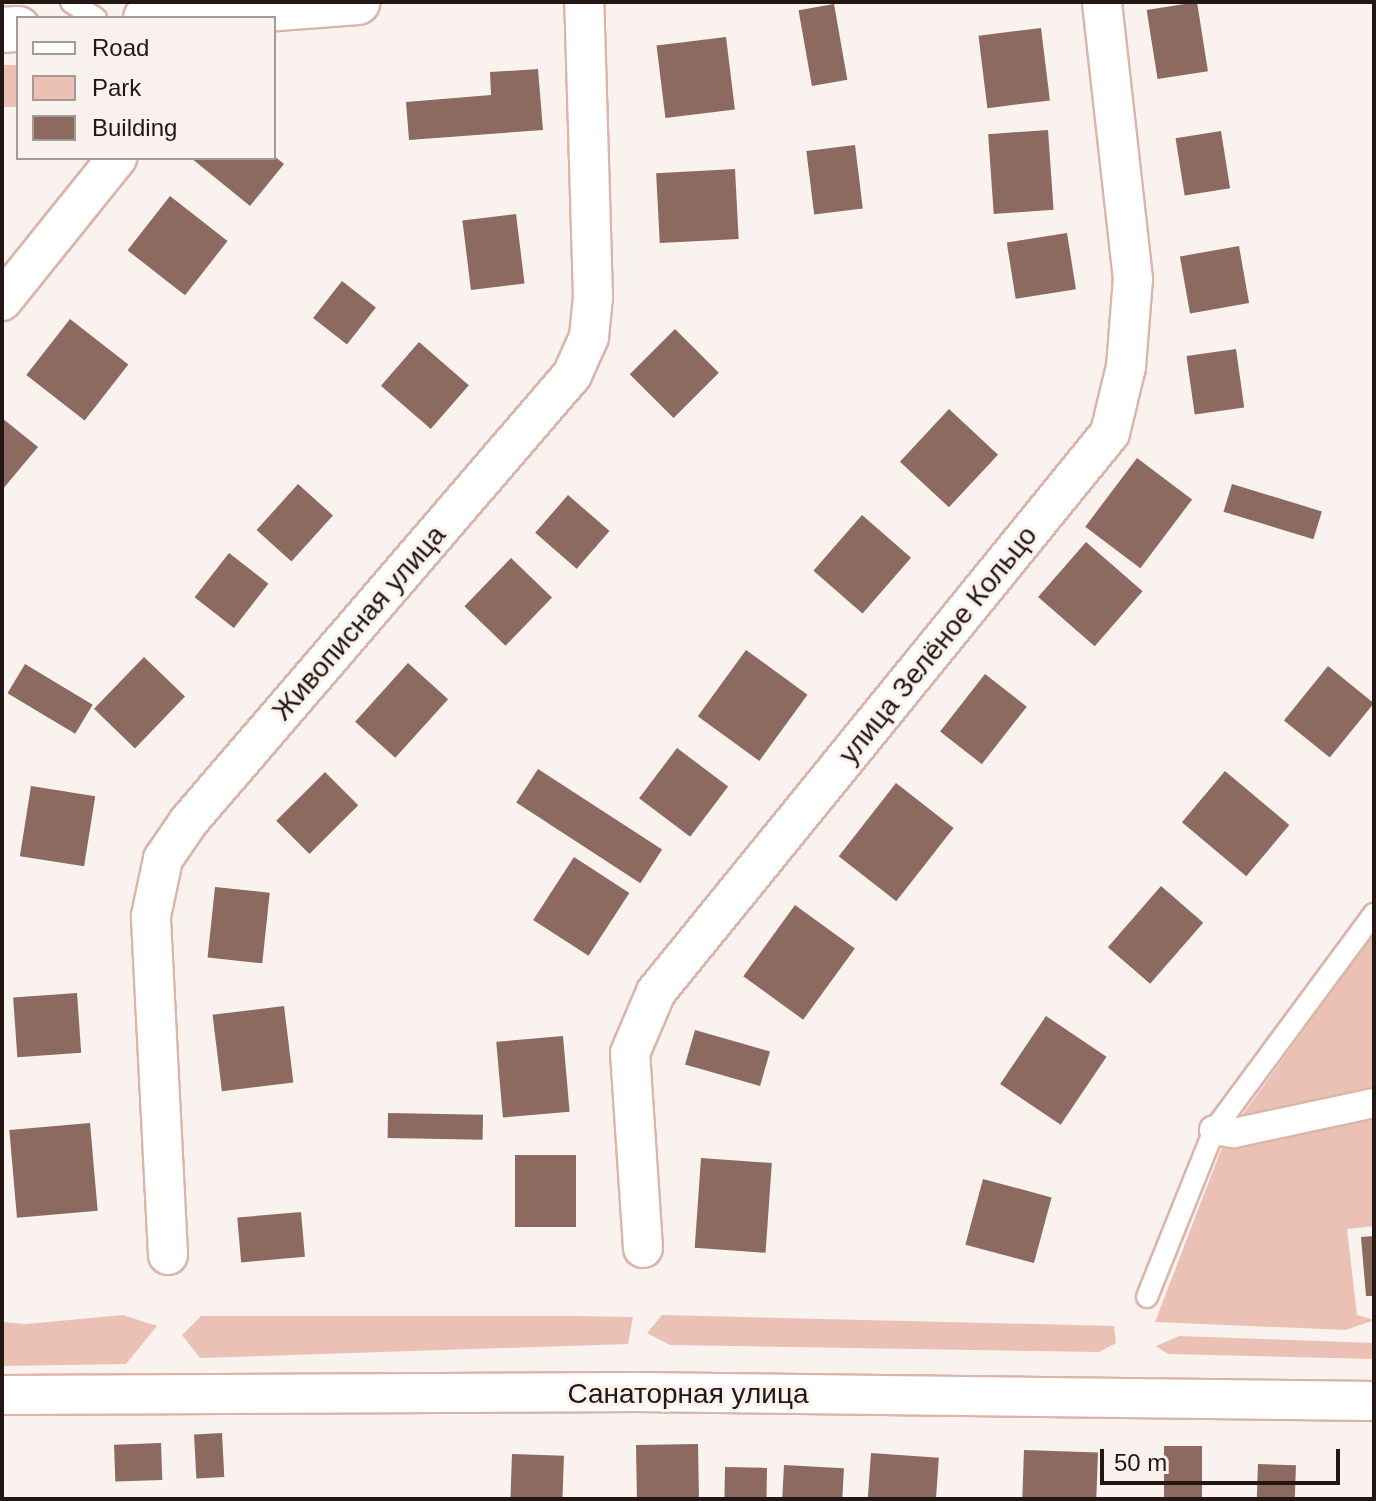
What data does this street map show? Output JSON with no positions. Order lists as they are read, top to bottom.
{
  "streets": {
    "street": ["Живописная улица", "улица Зелёное Кольцо", "Санаторная улица"]
  },
  "legend": ["Road", "Park", "Building"],
  "scale_bar": "50 m"
}
